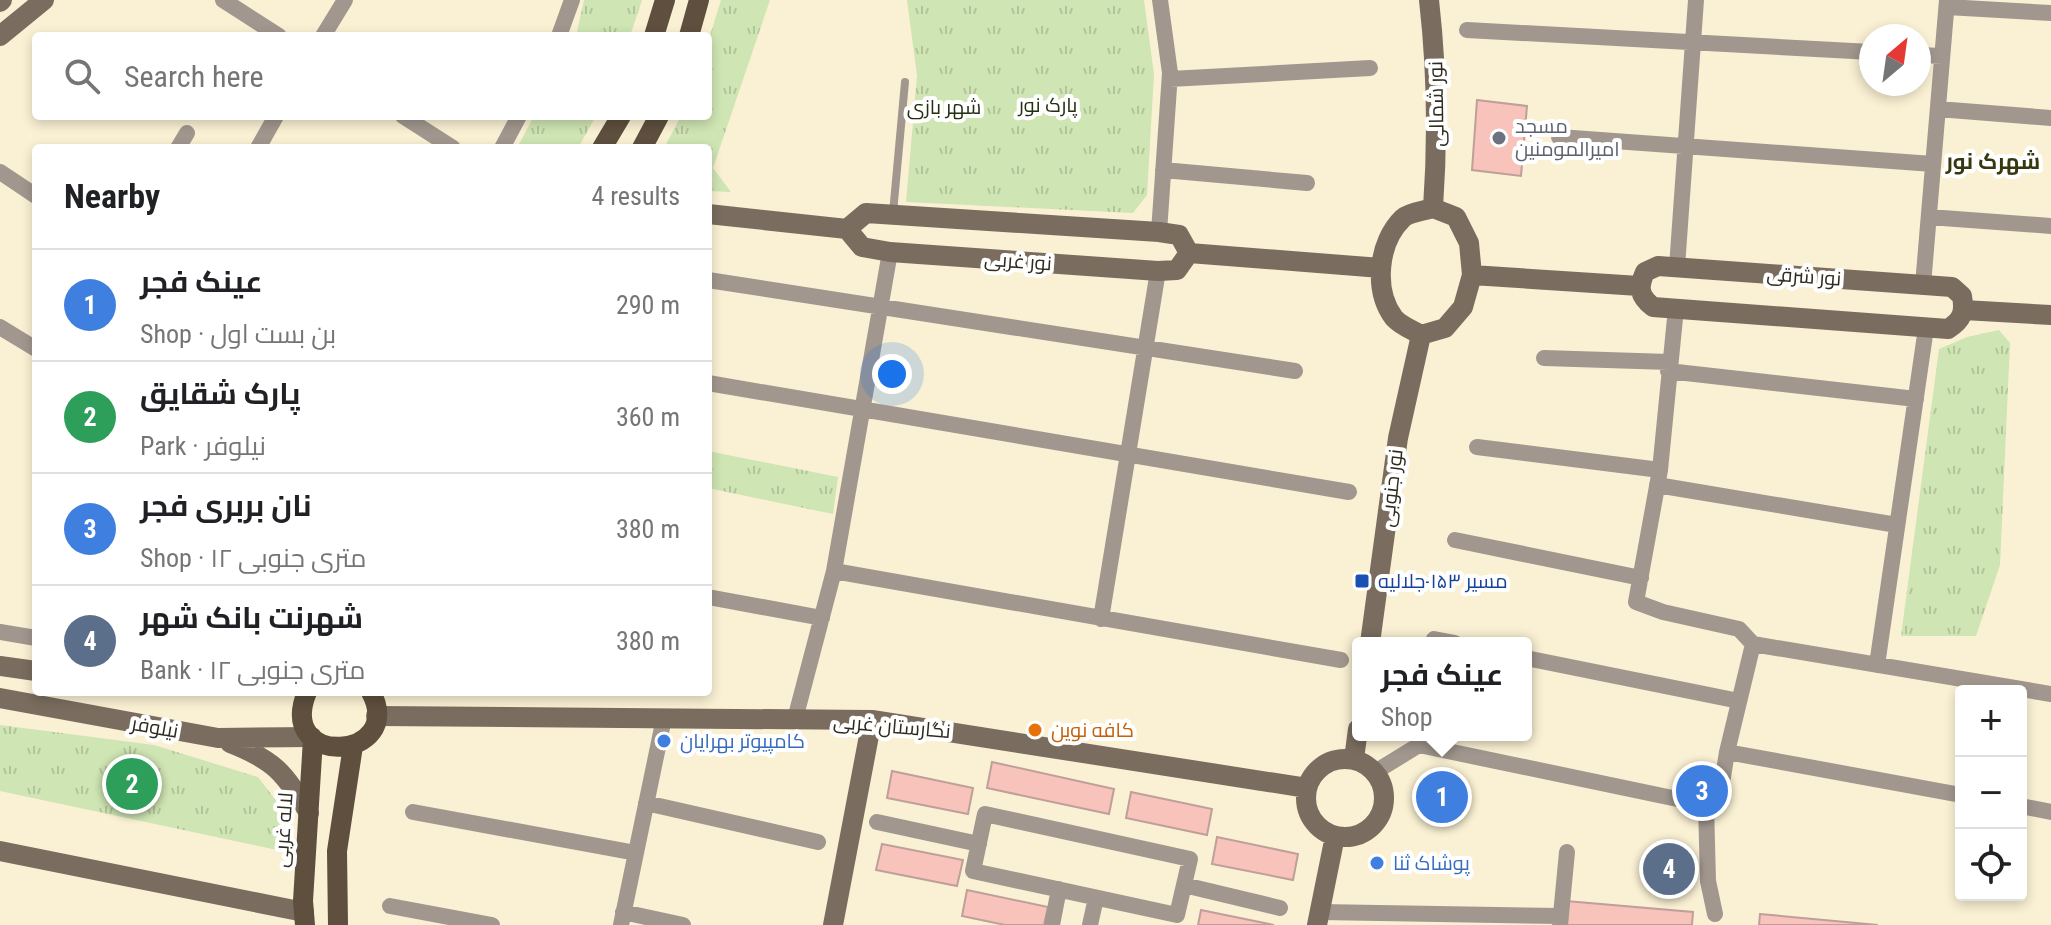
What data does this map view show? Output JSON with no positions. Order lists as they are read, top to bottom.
{
  "streets": {
    "main road": ["لاله غربی"],
    "street": [
      "نور شمالی",
      "نور غربی",
      "نور شرقی",
      "نور جنوبی",
      "نگارستان غربی",
      "نیلوفر"
    ]
  },
  "crossings": [
    ["نور شمالی", "نور جنوبی"],
    ["نیلوفر", "لاله غربی"]
  ],
  "districts": ["شهرک نور"],
  "parks": ["پارک نور", "شهر بازی"],
  "places": {
    "other": [
      "مسجد امیرالمومنین",
      "کافه نوین",
      "کامپیوتر بهرایان",
      "پوشاک ثنا"
    ],
    "transit": ["مسیر ۱۵۳-جلالیه"]
  },
  "north": "top right",
  "page": {
    "search": "Search here",
    "heading": ["Nearby", "4 results"],
    "list": [
      {
        "mark": "1",
        "name": "عینک فجر",
        "note": "Shop · بن بست اول",
        "value": "290 m"
      },
      {
        "mark": "2",
        "name": "پارک شقایق",
        "note": "Park · نیلوفر",
        "value": "360 m"
      },
      {
        "mark": "3",
        "name": "نان بربری فجر",
        "note": "Shop · ۱۲ متری جنوبی",
        "value": "380 m"
      },
      {
        "mark": "4",
        "name": "شهرنت بانک شهر",
        "note": "Bank · ۱۲ متری جنوبی",
        "value": "380 m"
      }
    ],
    "popup": ["عینک فجر", "Shop"],
    "map_buttons": ["+", "−"],
    "pins": [
      "2",
      "3",
      "1",
      "4"
    ]
  }
}
